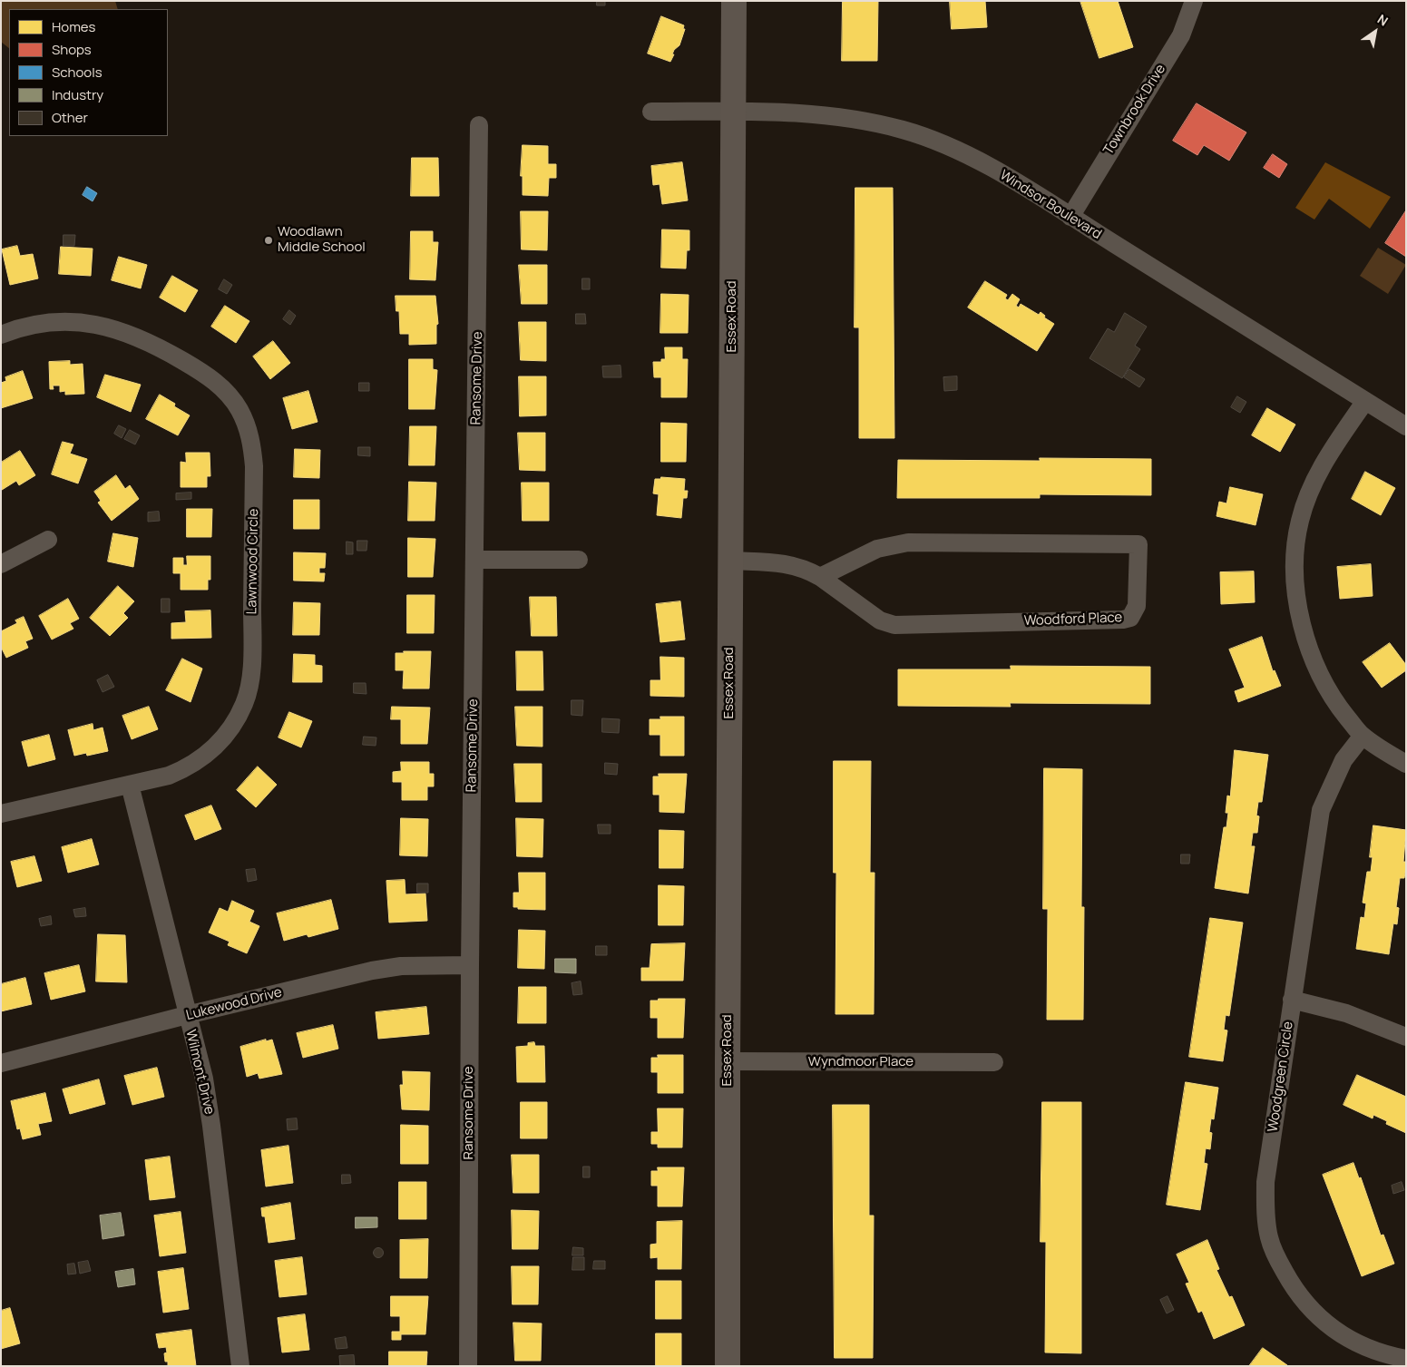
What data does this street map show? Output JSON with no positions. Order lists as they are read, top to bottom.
{
  "streets": {
    "street": [
      "Townbrook Drive",
      "Windsor Boulevard",
      "Essex Road",
      "Ransome Drive",
      "Lawnwood Circle",
      "Woodford Place",
      "Lukewood Drive",
      "Wyndmoor Place",
      "Wilmont Drive",
      "Woodgreen Circle"
    ]
  },
  "crossings": [
    ["Townbrook Drive", "Windsor Boulevard"],
    ["Windsor Boulevard", "Essex Road"],
    ["Essex Road", "Woodford Place"],
    ["Essex Road", "Wyndmoor Place"],
    ["Ransome Drive", "Lukewood Drive"],
    ["Lawnwood Circle", "Wilmont Drive"],
    ["Lukewood Drive", "Wilmont Drive"]
  ],
  "places": ["Woodlawn Middle School"],
  "legend": [
    "Homes",
    "Shops",
    "Schools",
    "Industry",
    "Other"
  ],
  "north": "top right"
}
